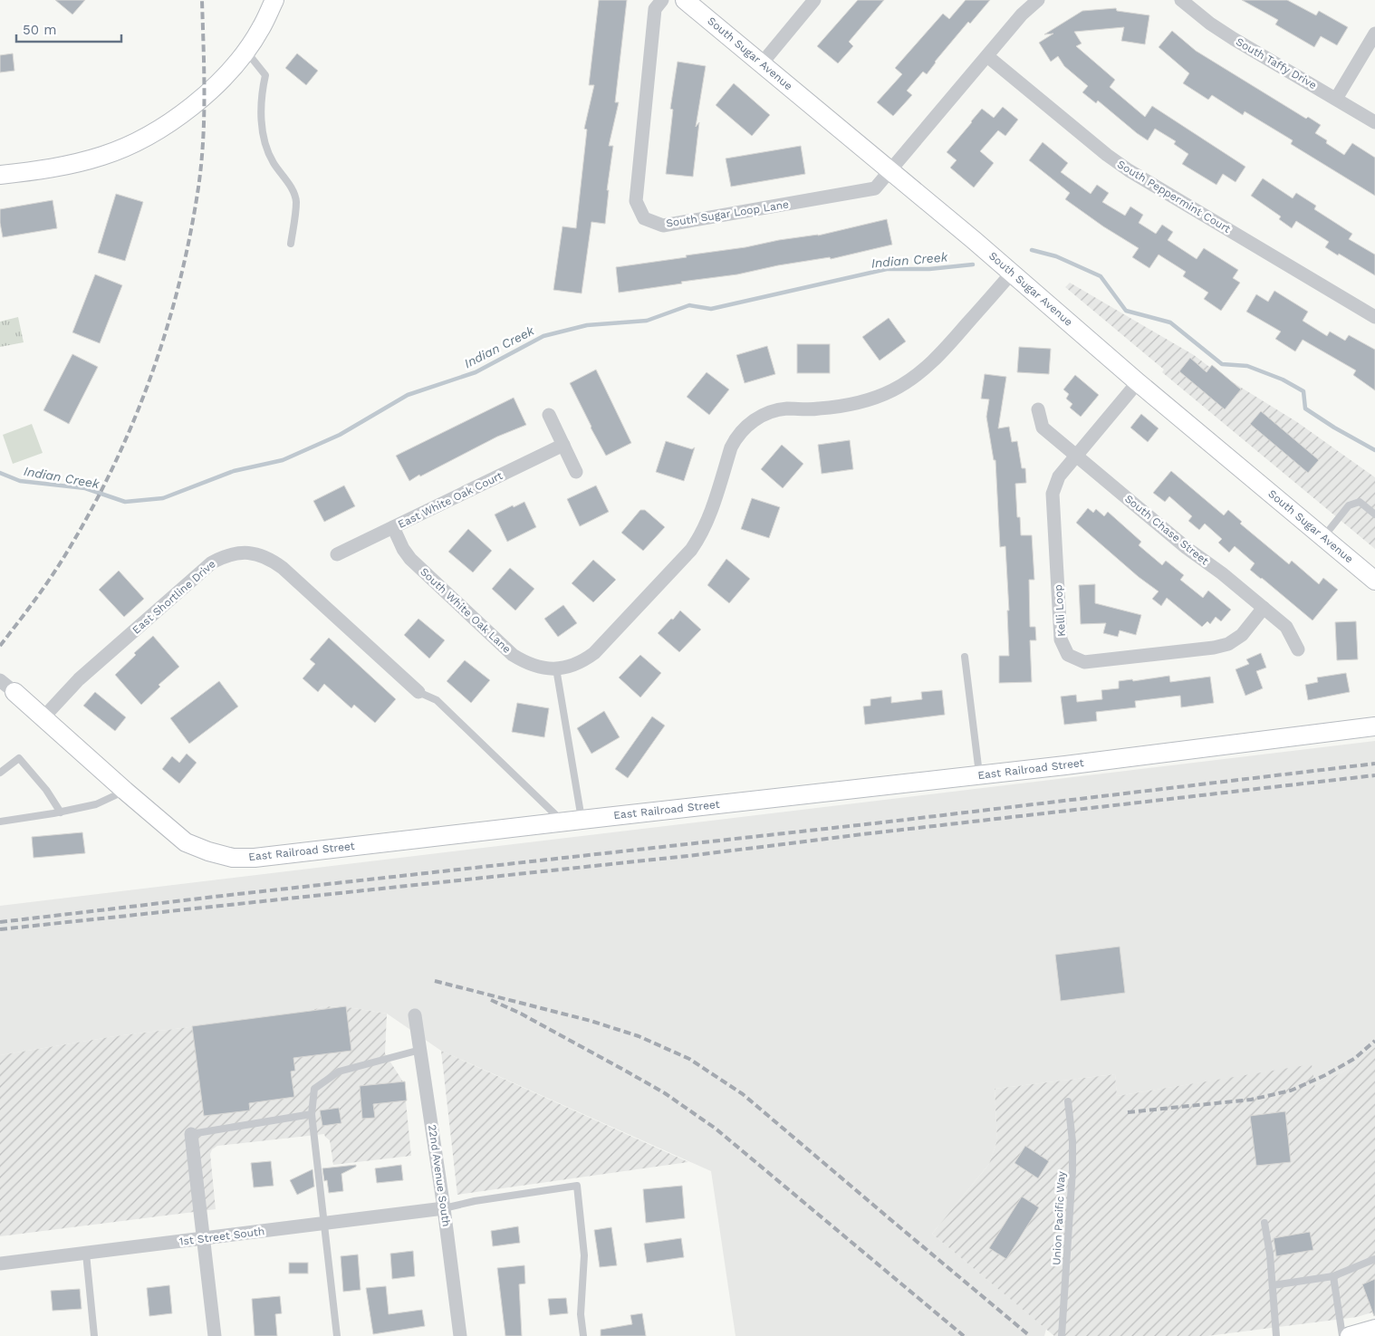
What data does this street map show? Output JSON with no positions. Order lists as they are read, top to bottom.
{
  "streets": {
    "street": [
      "South Sugar Avenue",
      "South Taffy Drive",
      "South Peppermint Court",
      "South Sugar Loop Lane",
      "East White Oak Court",
      "South Chase Street",
      "East Shortline Drive",
      "South White Oak Lane",
      "Kelli Loop",
      "East Railroad Street",
      "22nd Avenue South",
      "1st Street South"
    ],
    "lane": ["Union Pacific Way"]
  },
  "crossings": [
    ["South Sugar Avenue", "South Sugar Loop Lane"],
    ["South Sugar Avenue", "Kelli Loop"],
    ["East White Oak Court", "South White Oak Lane"],
    ["South Chase Street", "Kelli Loop"],
    ["East Shortline Drive", "East Railroad Street"],
    ["22nd Avenue South", "1st Street South"]
  ],
  "water": ["Indian Creek"],
  "scale_bar": "50 m"
}
